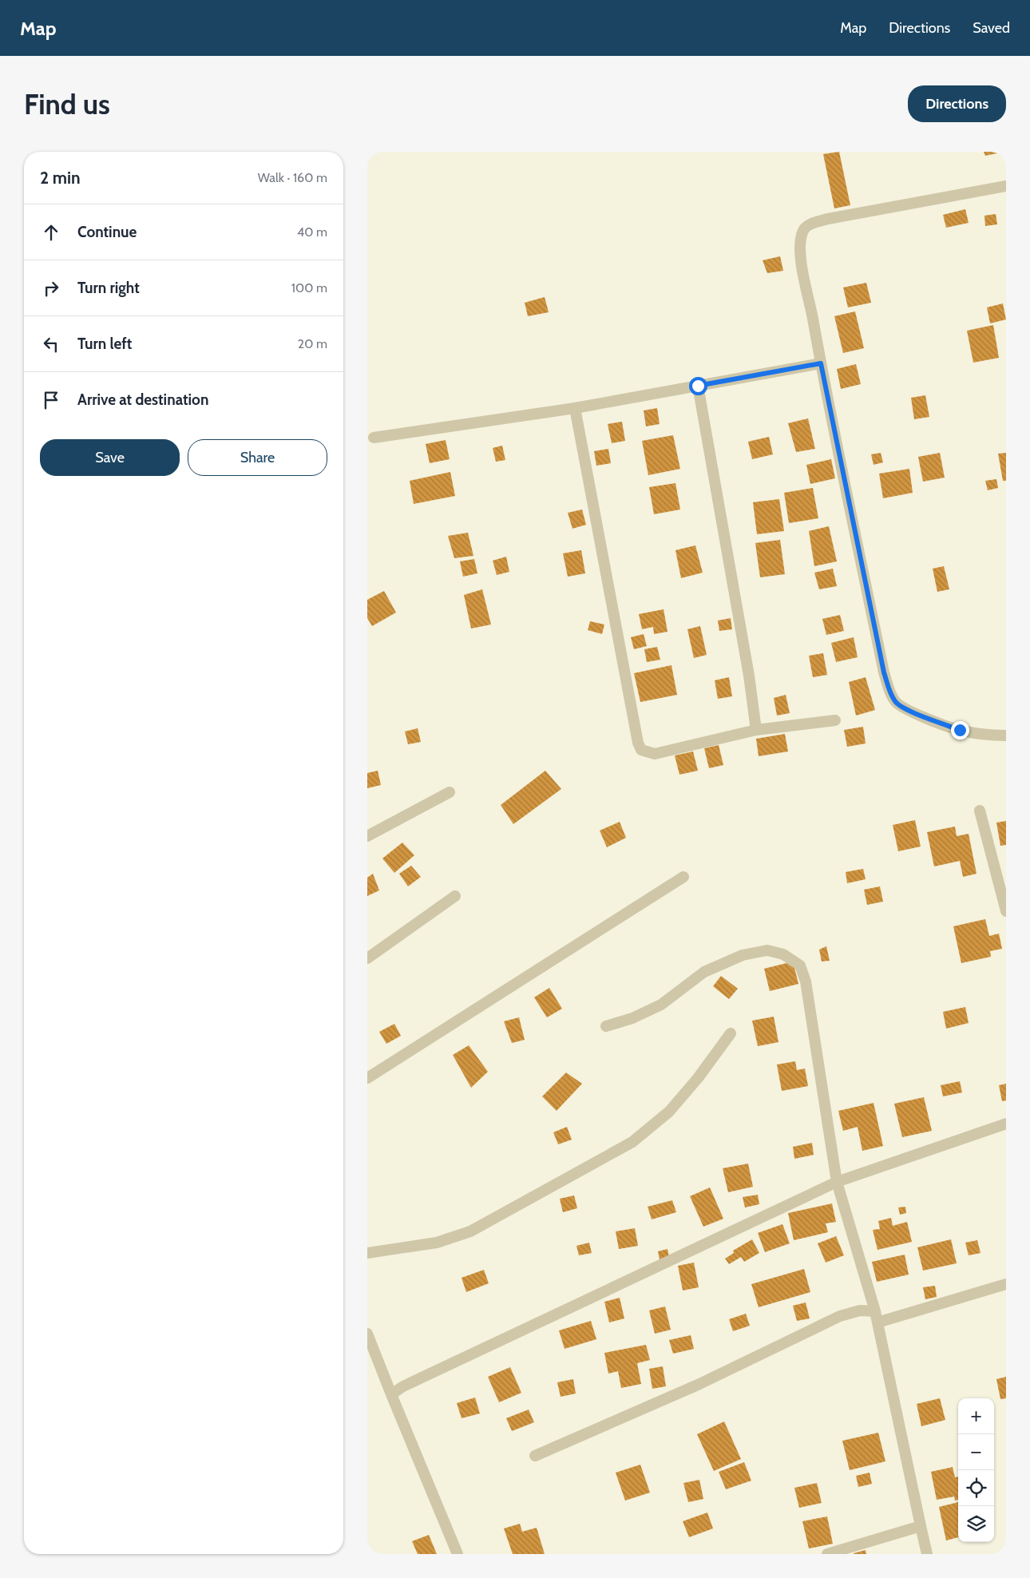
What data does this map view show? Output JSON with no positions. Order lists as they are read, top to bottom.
{
  "page": {
    "header": "Map",
    "nav": ["Map", "Directions", "Saved"],
    "buttons": [
      "Directions",
      ["Save", "Share"]
    ],
    "title": "Find us",
    "heading": ["2 min", "Walk · 160 m"],
    "list": [
      ["Continue", "40 m"],
      ["Turn right", "100 m"],
      ["Turn left", "20 m"],
      "Arrive at destination"
    ],
    "map_buttons": ["+", "−"]
  }
}
